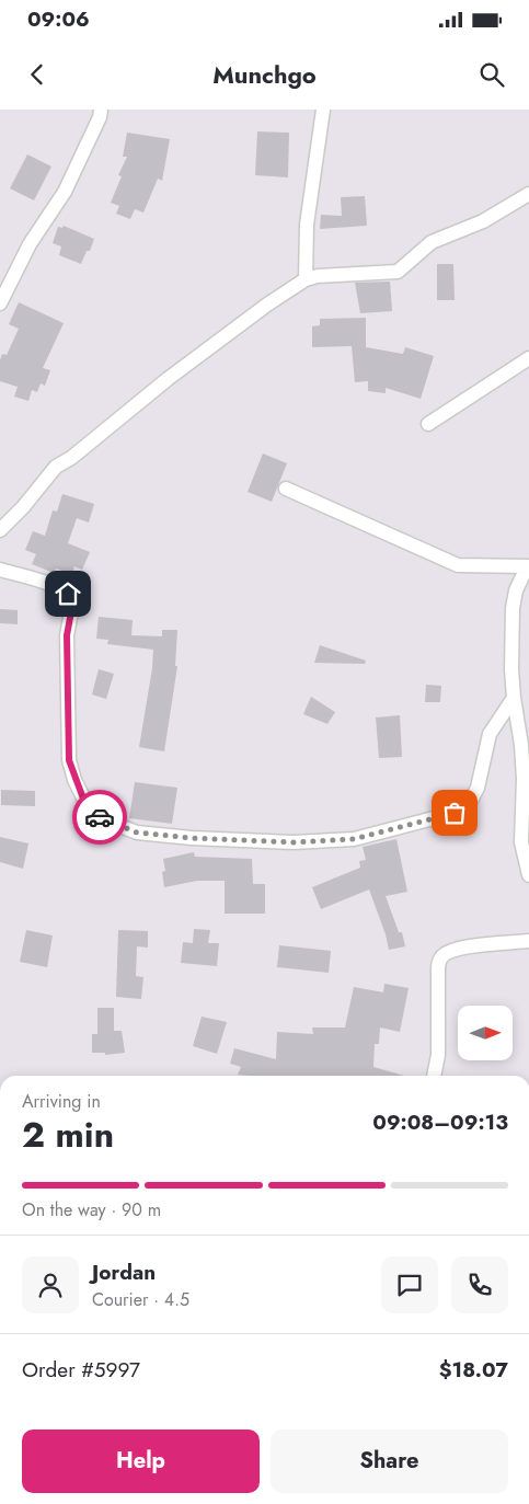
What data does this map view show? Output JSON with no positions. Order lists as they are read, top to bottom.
{
  "north": "right",
  "page": {
    "status": "09:06",
    "header": "Munchgo",
    "heading": ["2 min", "Arriving in", "09:08–09:13"],
    "panel": [
      "Jordan",
      "Courier · 4.5",
      "Order #5997",
      "$18.07"
    ],
    "bar": "On the way · 90 m",
    "buttons": ["Help", "Share"]
  }
}
